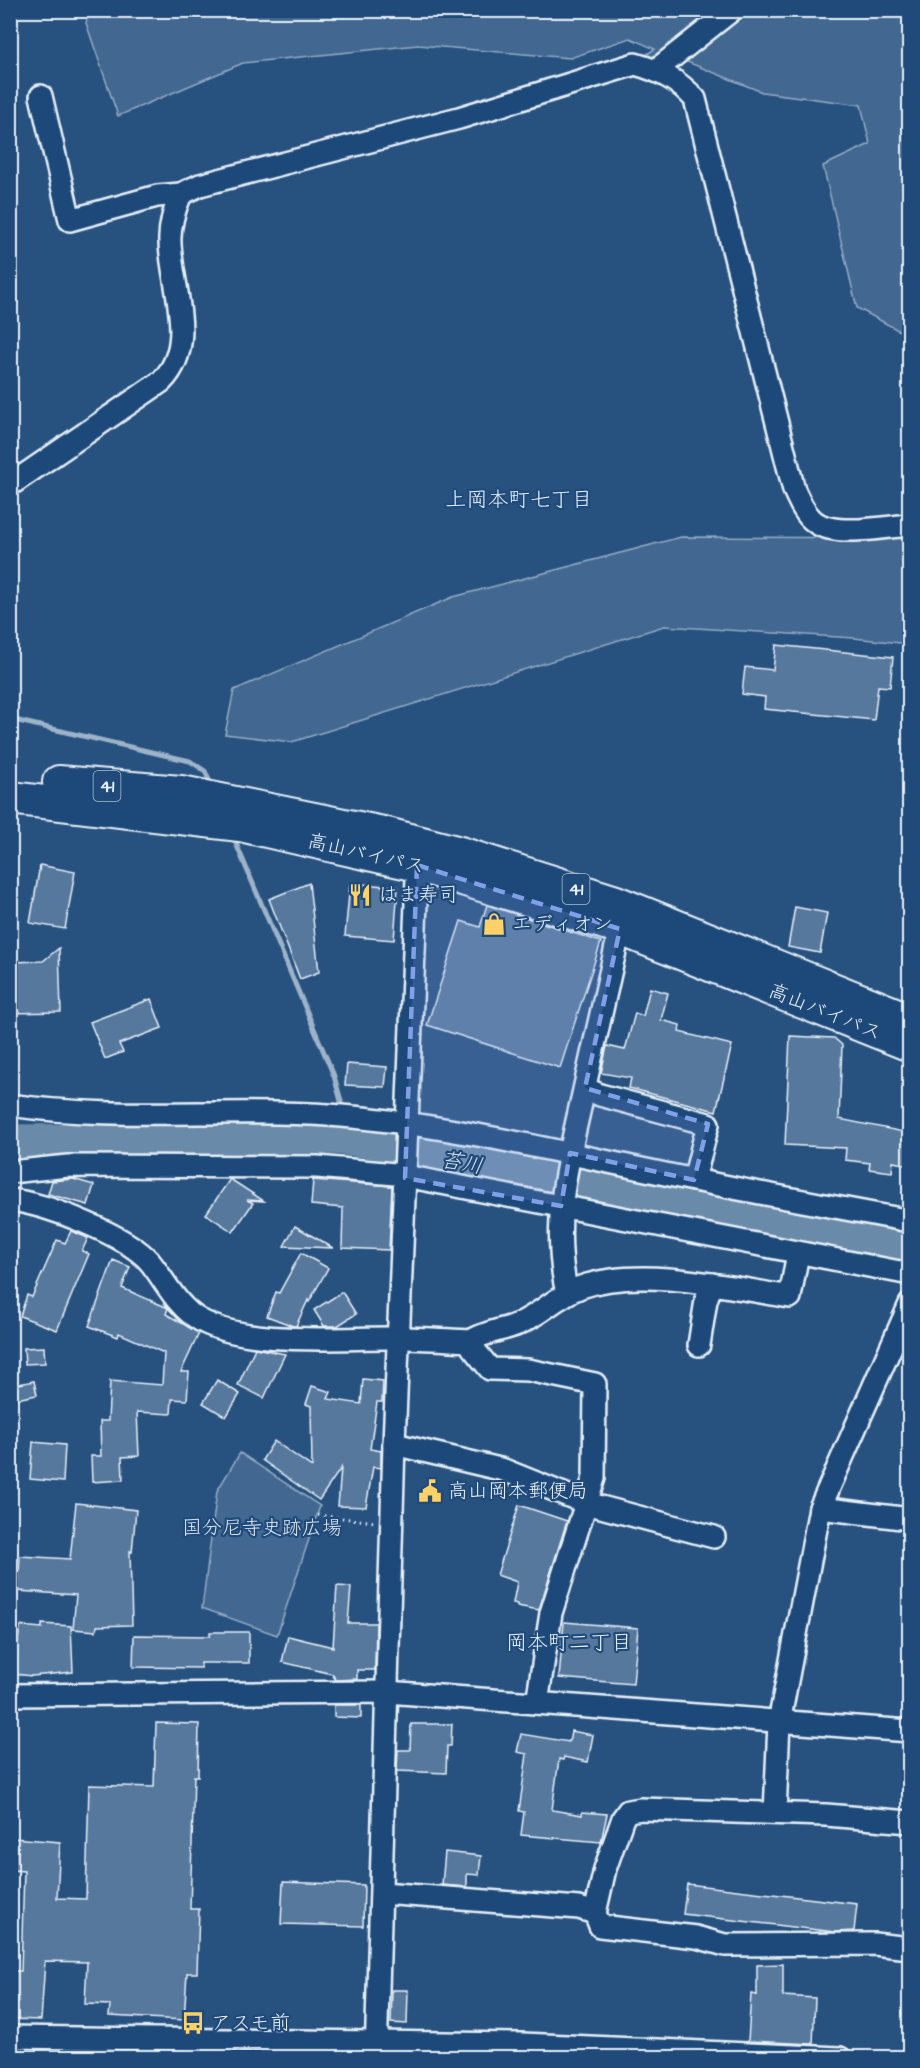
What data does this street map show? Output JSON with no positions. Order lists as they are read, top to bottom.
{
  "streets": {
    "highway": ["41", "高山バイパス"]
  },
  "districts": ["上岡本町七丁目", "岡本町二丁目"],
  "water": ["苔川"],
  "parks": ["国分尼寺史跡広場"],
  "places": {
    "restaurant": ["はま寿司"],
    "shop": ["エディオン"],
    "public building": ["高山岡本郵便局"],
    "bus stop": ["アスモ前"]
  }
}
